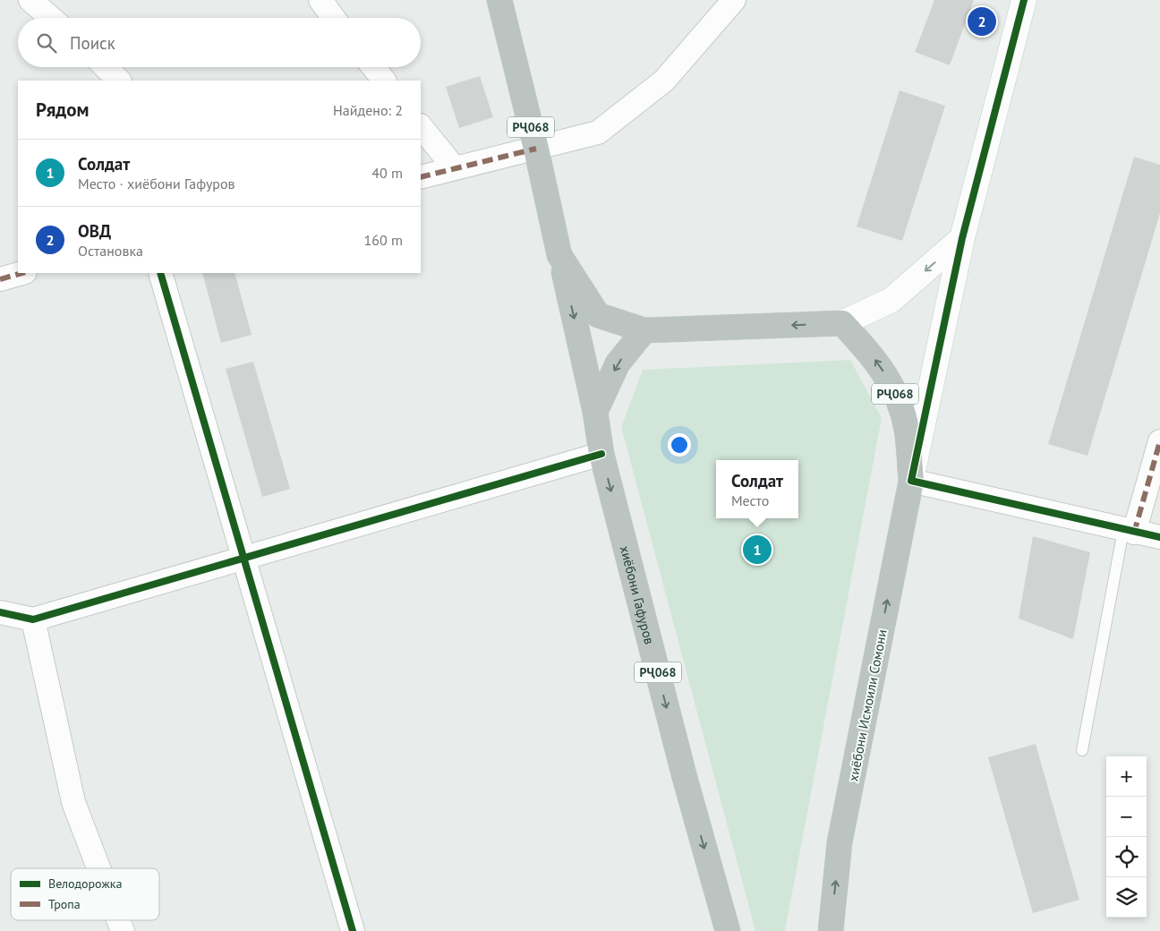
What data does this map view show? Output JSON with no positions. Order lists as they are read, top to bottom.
{
  "streets": {
    "highway": ["РҶ068", "хиёбони Гафуров", "хиёбони Исмоили Сомони"]
  },
  "crossings": [
    ["РҶ068", "хиёбони Гафуров"],
    ["РҶ068", "хиёбони Исмоили Сомони"]
  ],
  "one_way": ["хиёбони Гафуров", "хиёбони Исмоили Сомони"],
  "legend": ["Велодорожка", "Тропа"],
  "page": {
    "pins": ["2", "1"],
    "search": "Поиск",
    "heading": ["Рядом", "Найдено: 2"],
    "list": [
      {
        "mark": "1",
        "name": "Солдат",
        "note": "Место · хиёбони Гафуров",
        "value": "40 m"
      },
      {
        "mark": "2",
        "name": "ОВД",
        "note": "Остановка",
        "value": "160 m"
      }
    ],
    "popup": ["Солдат", "Место"],
    "map_buttons": ["+", "−"]
  }
}
